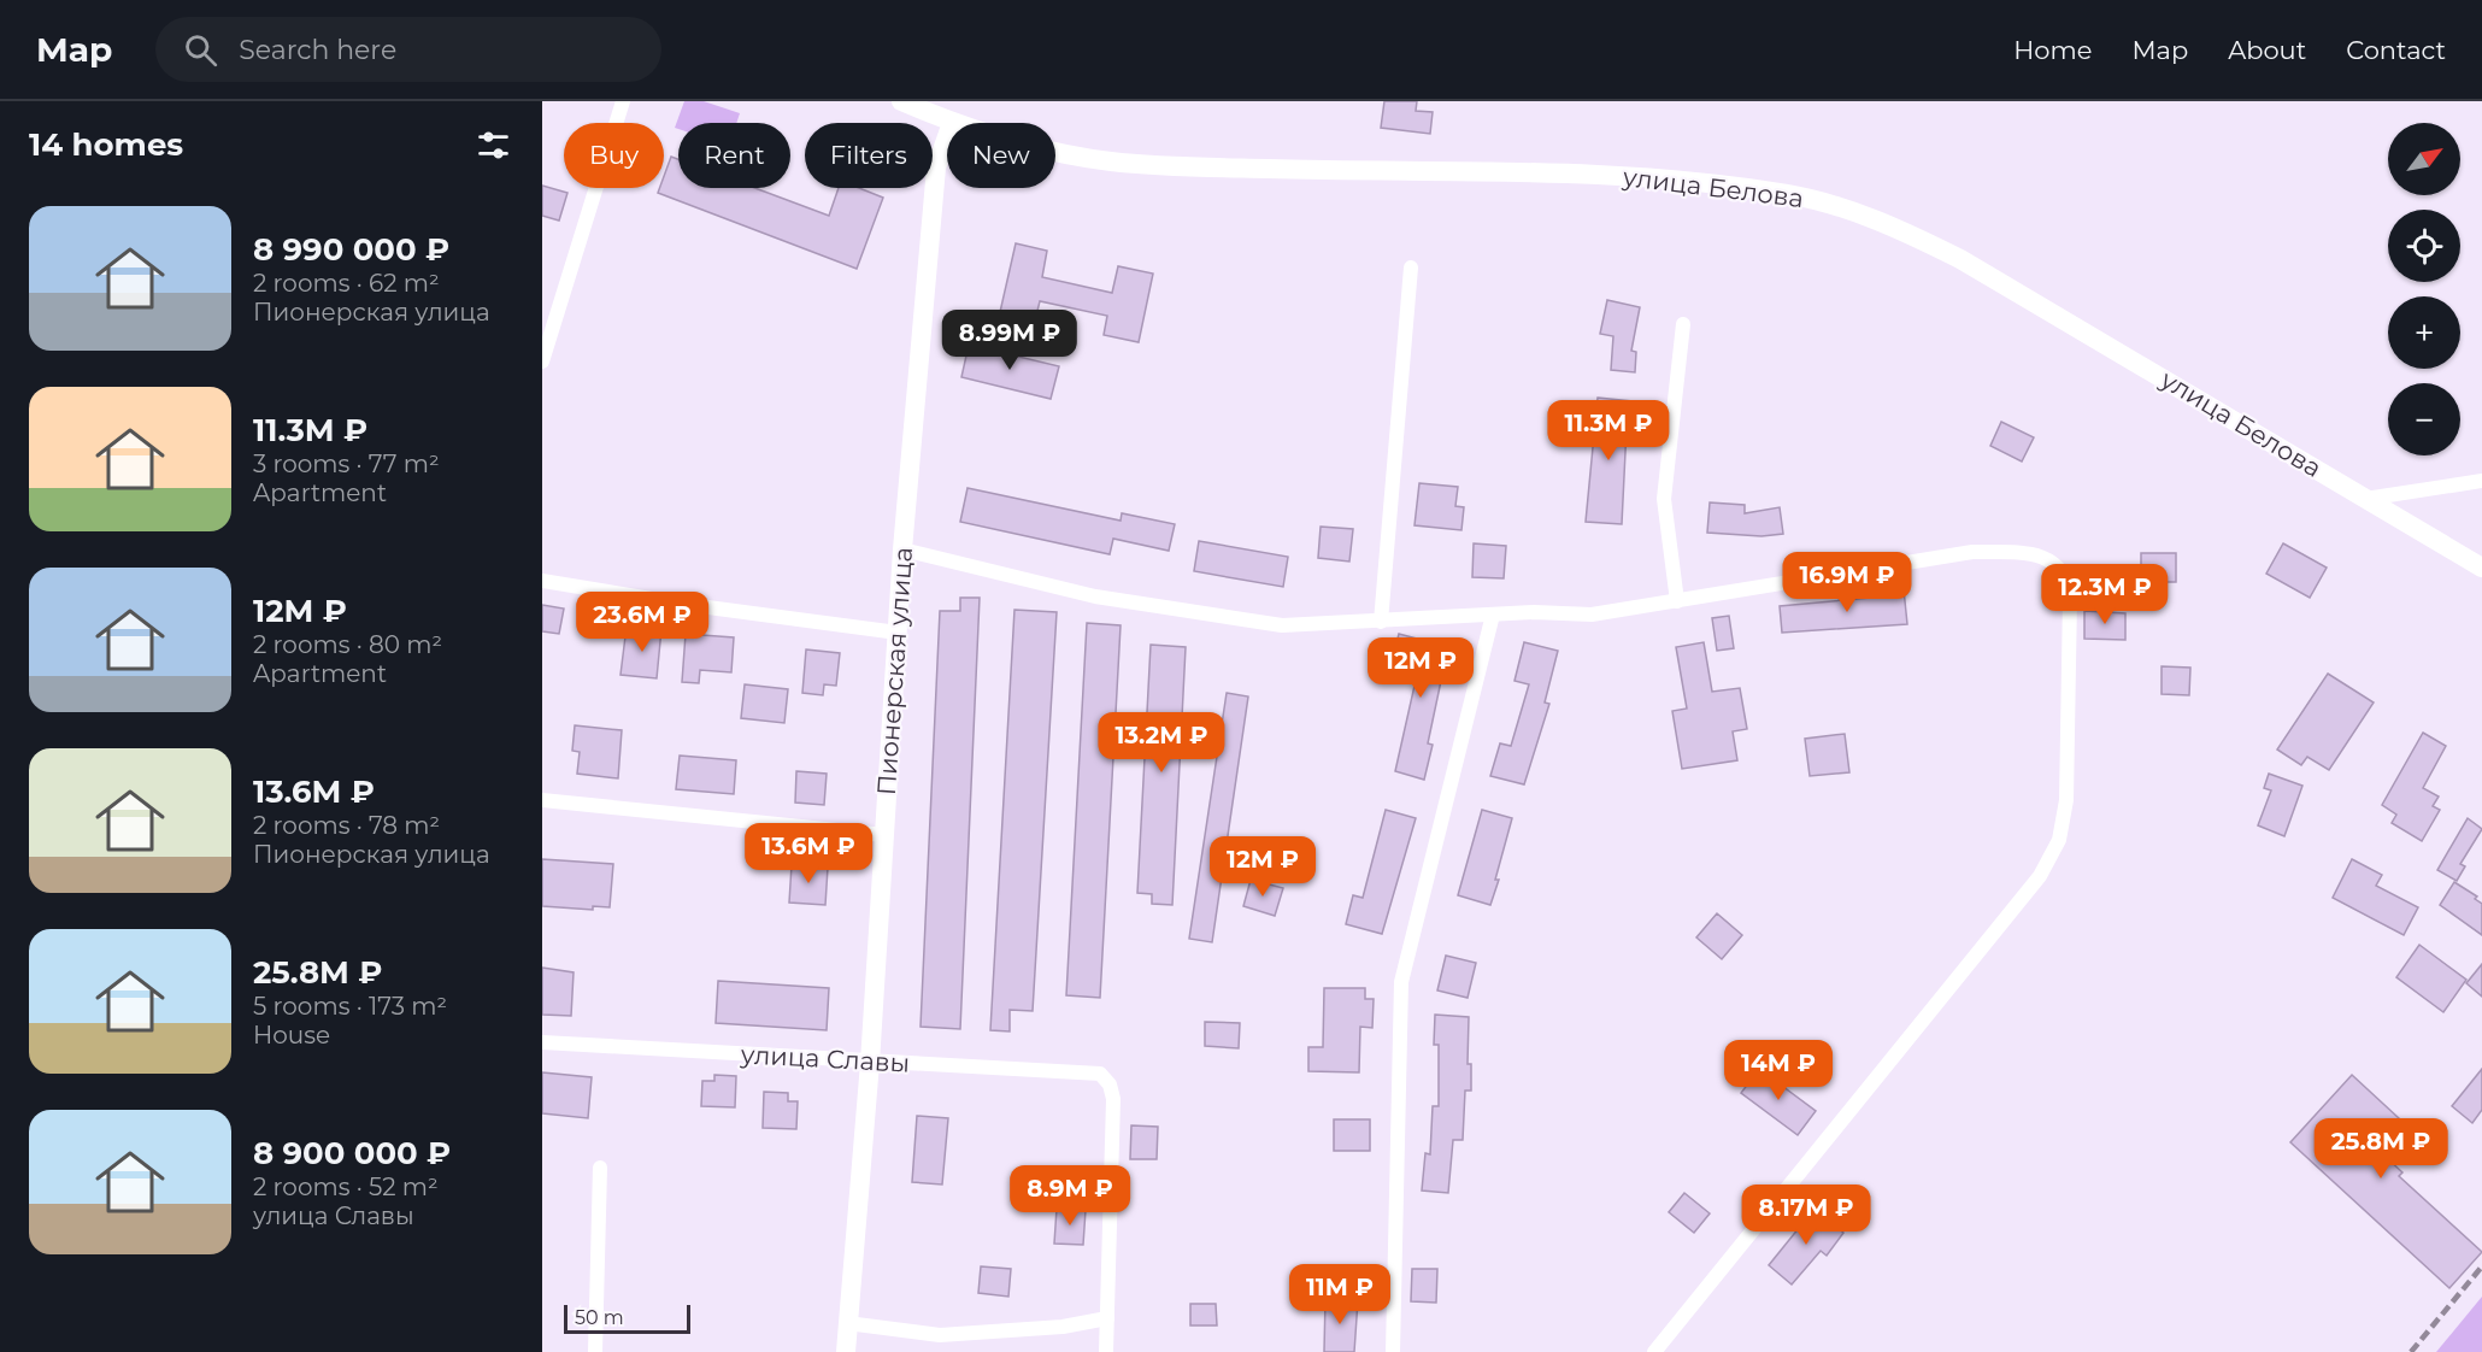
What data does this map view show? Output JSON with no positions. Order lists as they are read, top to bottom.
{
  "streets": {
    "main road": ["улица Белова", "Пионерская улица"],
    "street": ["улица Славы"]
  },
  "crossings": [
    ["Пионерская улица", "улица Славы"]
  ],
  "scale_bar": "50 m",
  "north": "top right",
  "page": {
    "header": "Map",
    "search": "Search here",
    "nav": [
      "Home",
      "Map",
      "About",
      "Contact"
    ],
    "heading": "14 homes",
    "map_buttons": ["+", "−"],
    "chip": [
      "Buy",
      "Rent",
      "Filters",
      "New"
    ],
    "list": [
      {
        "name": "8 990 000 ₽",
        "note": "2 rooms · 62 m² · Пионерская улица"
      },
      {
        "name": "11.3M ₽",
        "note": "3 rooms · 77 m² · Apartment"
      },
      {
        "name": "12M ₽",
        "note": "2 rooms · 80 m² · Apartment"
      },
      {
        "name": "13.6M ₽",
        "note": "2 rooms · 78 m² · Пионерская улица"
      },
      {
        "name": "25.8M ₽",
        "note": "5 rooms · 173 m² · House"
      },
      {
        "name": "8 900 000 ₽",
        "note": "2 rooms · 52 m² · улица Славы"
      }
    ],
    "price": [
      "8.99M ₽",
      "11.3M ₽",
      "16.9M ₽",
      "12.3M ₽",
      "23.6M ₽",
      "12M ₽",
      "13.2M ₽",
      "13.6M ₽",
      "12M ₽",
      "14M ₽",
      "25.8M ₽",
      "8.9M ₽",
      "8.17M ₽",
      "11M ₽"
    ],
    "scale": "50 m"
  }
}
